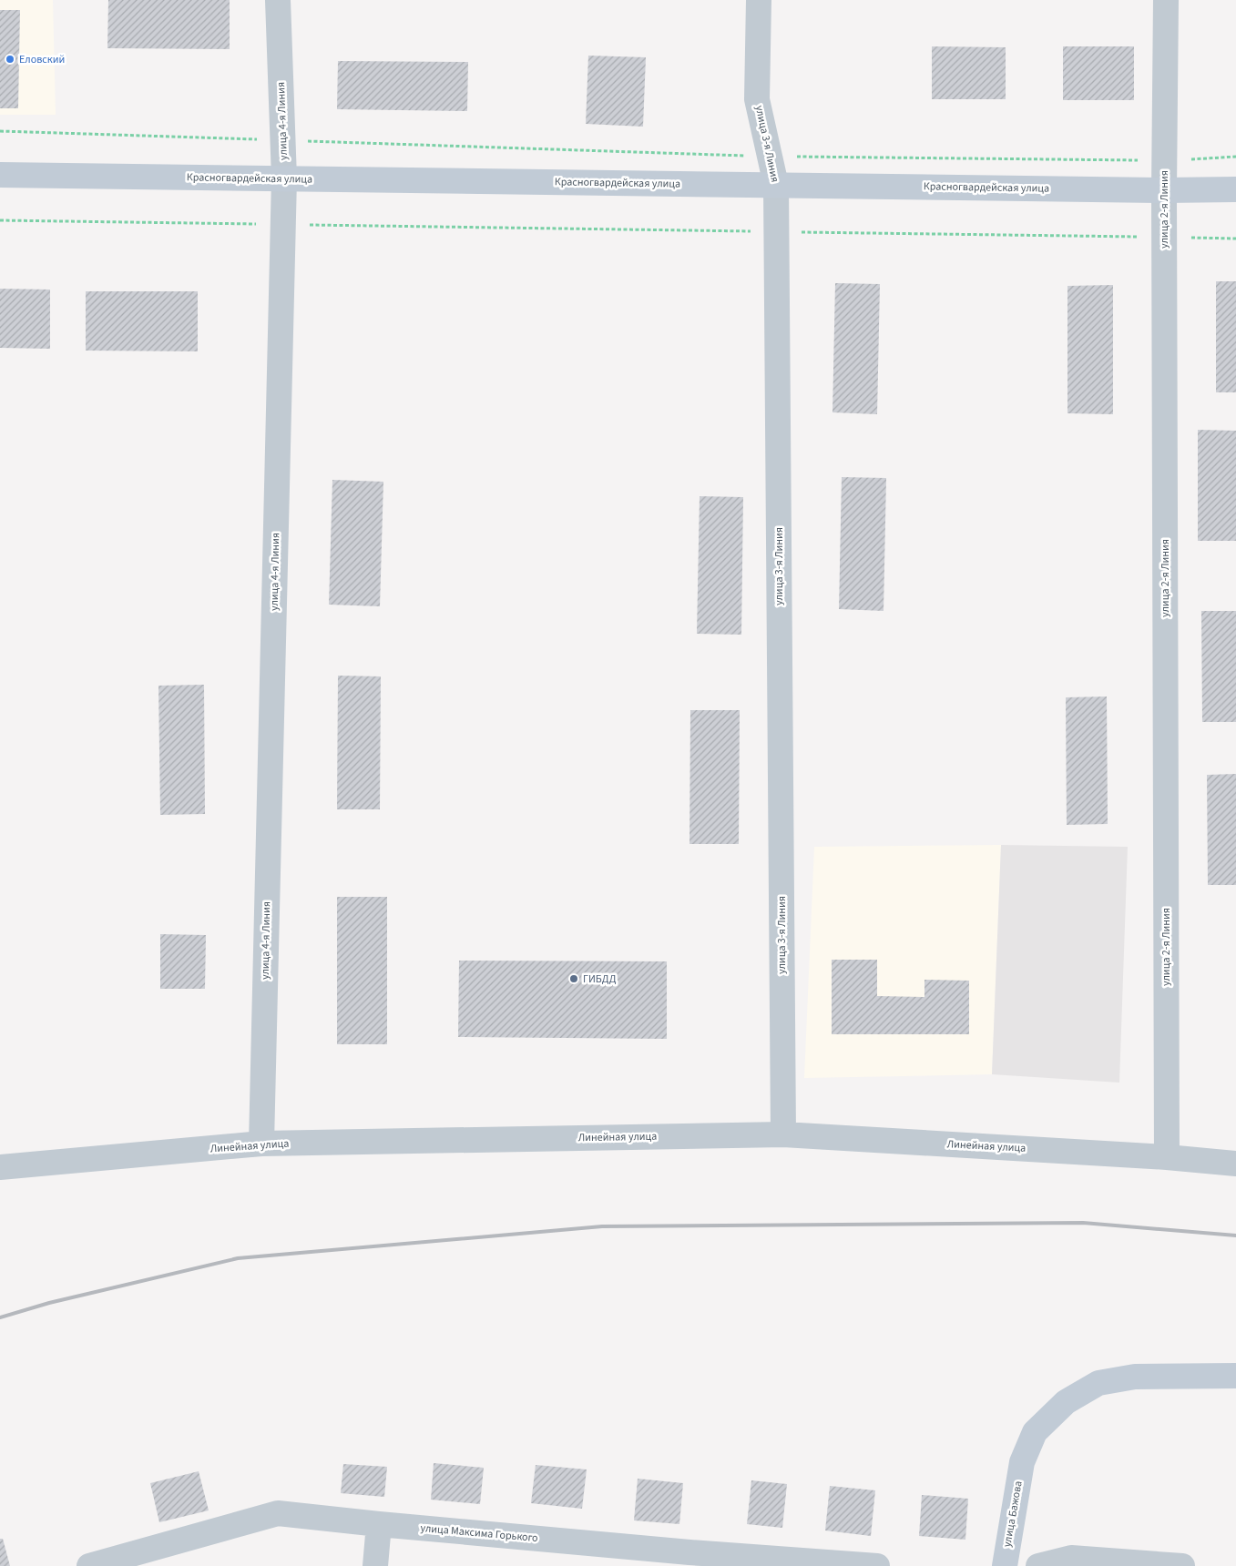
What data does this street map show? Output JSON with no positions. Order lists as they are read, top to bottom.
{
  "streets": {
    "main road": ["Красногвардейская улица", "улица Бажова"],
    "street": [
      "улица 4-я Линия",
      "улица 3-я Линия",
      "улица 2-я Линия",
      "Линейная улица",
      "улица Максима Горького"
    ]
  },
  "crossings": [
    ["улица 4-я Линия", "Красногвардейская улица"],
    ["улица 4-я Линия", "Линейная улица"],
    ["улица 3-я Линия", "Красногвардейская улица"],
    ["улица 3-я Линия", "Линейная улица"],
    ["Красногвардейская улица", "улица 2-я Линия"],
    ["улица 2-я Линия", "Линейная улица"]
  ],
  "places": ["Еловский", "ГИБДД"]
}
